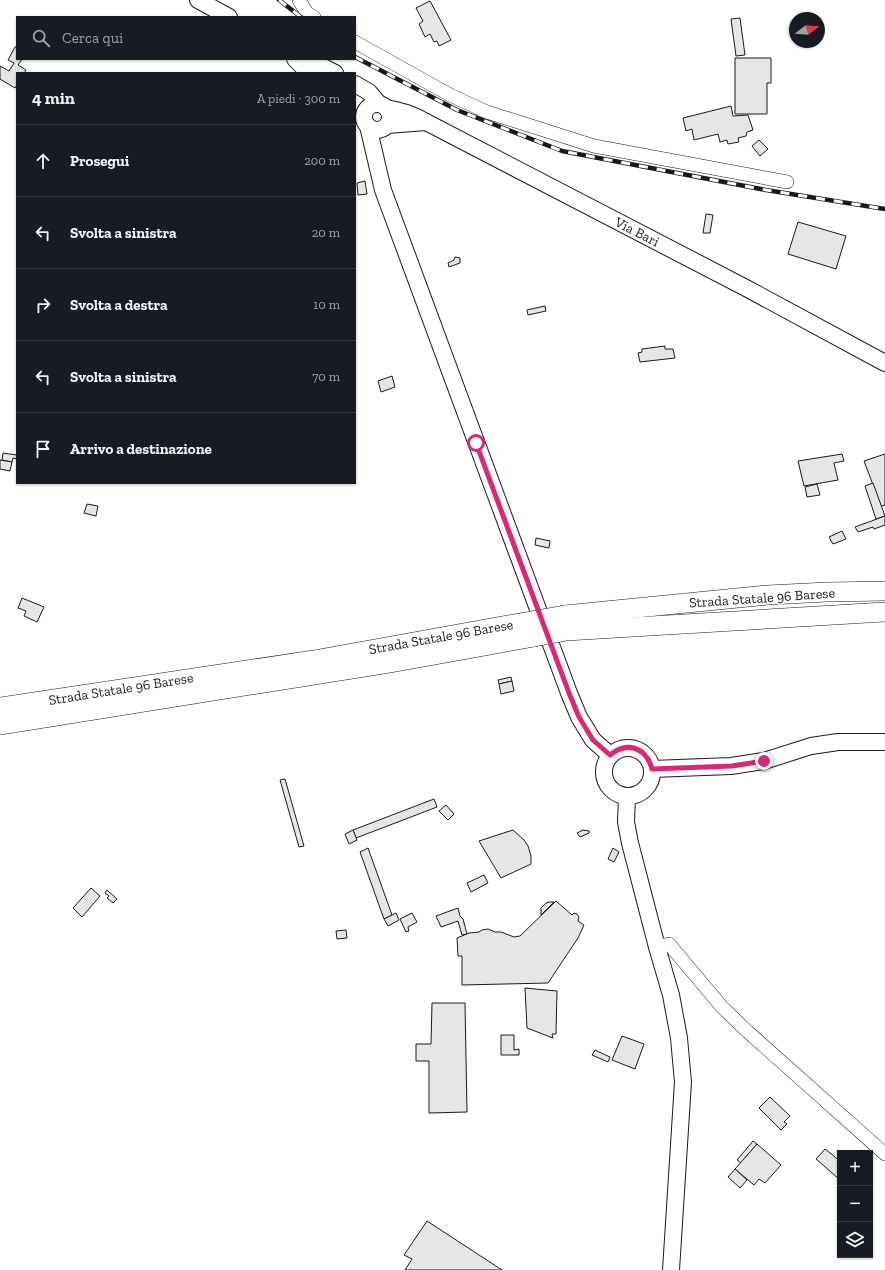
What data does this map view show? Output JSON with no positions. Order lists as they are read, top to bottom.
{
  "streets": {
    "highway": ["Strada Statale 96 Barese"],
    "main road": ["Via Bari"]
  },
  "north": "right",
  "page": {
    "search": "Cerca qui",
    "heading": ["4 min", "A piedi · 300 m"],
    "list": [
      ["Prosegui", "200 m"],
      ["Svolta a sinistra", "20 m"],
      ["Svolta a destra", "10 m"],
      ["Svolta a sinistra", "70 m"],
      "Arrivo a destinazione"
    ],
    "map_buttons": ["+", "−"]
  }
}
